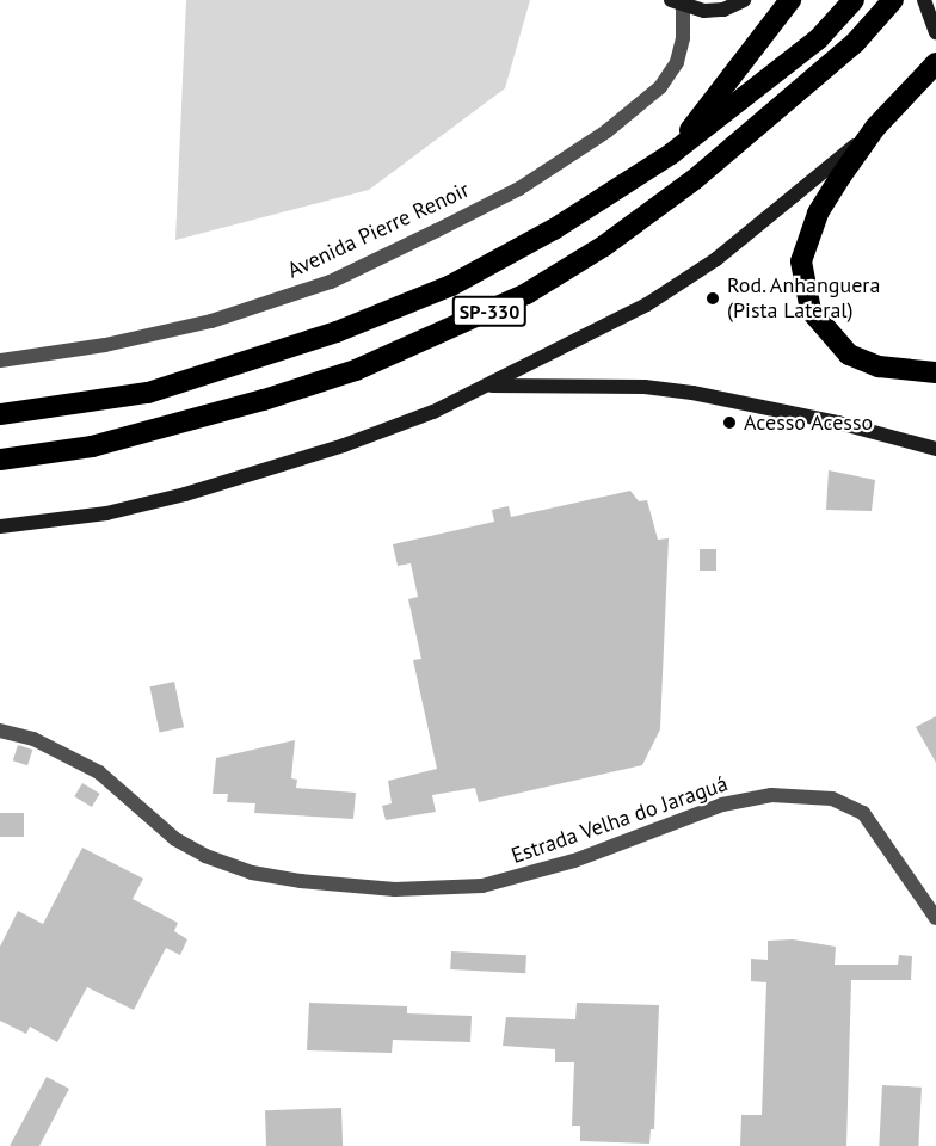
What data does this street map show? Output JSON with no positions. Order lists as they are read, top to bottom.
{
  "streets": {
    "highway": ["SP-330"],
    "street": ["Avenida Pierre Renoir", "Estrada Velha do Jaraguá"]
  },
  "places": ["Rod. Anhanguera (Pista Lateral)", "Acesso Acesso"]
}
